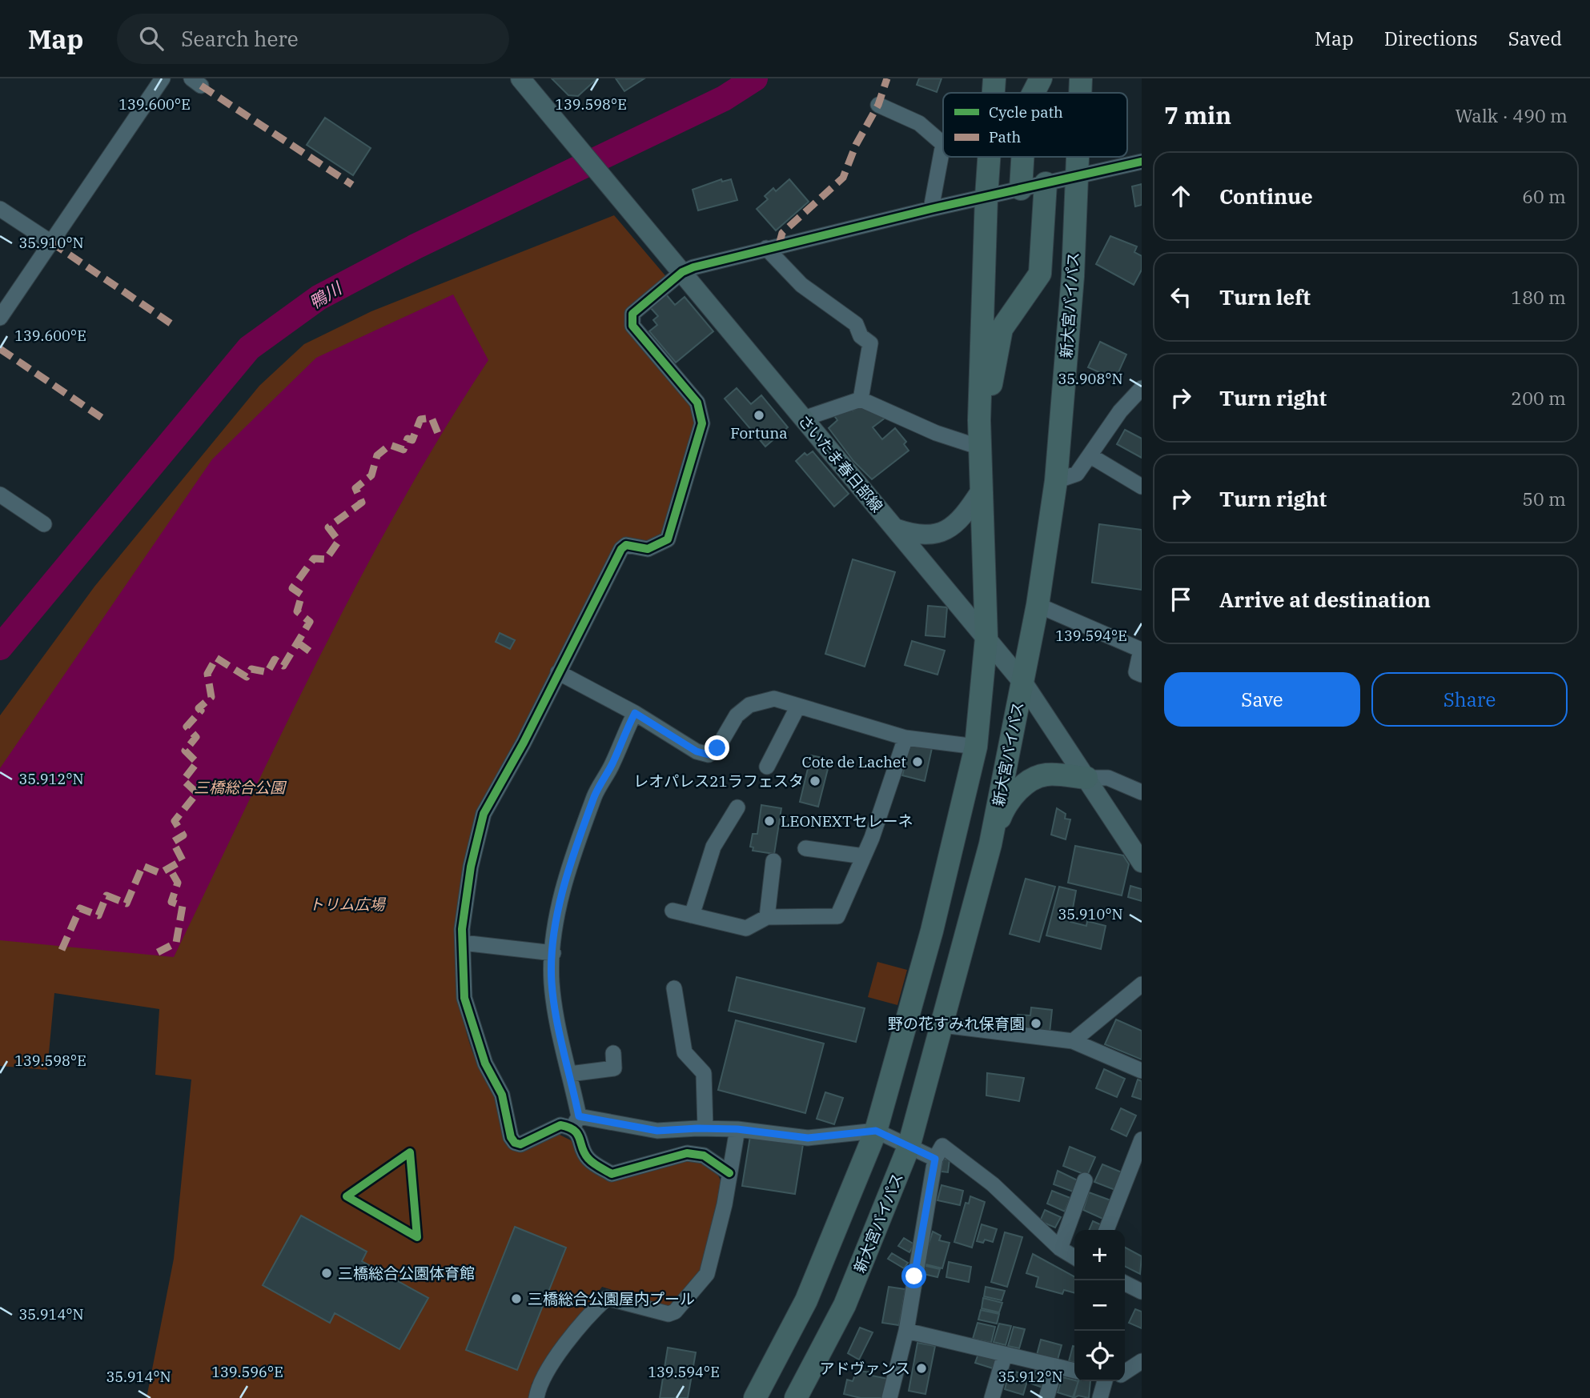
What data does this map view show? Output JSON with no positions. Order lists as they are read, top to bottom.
{
  "streets": {
    "highway": ["新大宮バイパス"],
    "main road": ["さいたま春日部線"]
  },
  "crossings": [
    ["新大宮バイパス", "さいたま春日部線"]
  ],
  "water": ["鴨川"],
  "parks": ["三橋総合公園", "トリム広場"],
  "places": [
    "Fortuna",
    "Cote de Lachet",
    "レオパレス21ラフェスタ",
    "LEONEXTセレーネ",
    "野の花すみれ保育園",
    "三橋総合公園体育館",
    "三橋総合公園屋内プール",
    "アドヴァンス"
  ],
  "legend": ["Cycle path", "Path"],
  "page": {
    "header": "Map",
    "search": "Search here",
    "nav": ["Map", "Directions", "Saved"],
    "heading": ["7 min", "Walk · 490 m"],
    "list": [
      ["Continue", "60 m"],
      ["Turn left", "180 m"],
      ["Turn right", "200 m"],
      ["Turn right", "50 m"],
      "Arrive at destination"
    ],
    "buttons": ["Save", "Share"],
    "map_buttons": ["+", "−"]
  },
  "coordinates": [
    "139.600°E",
    "139.598°E",
    "35.910°N",
    "35.908°N",
    "139.594°E",
    "35.912°N",
    "35.914°N",
    "139.596°E"
  ]
}
